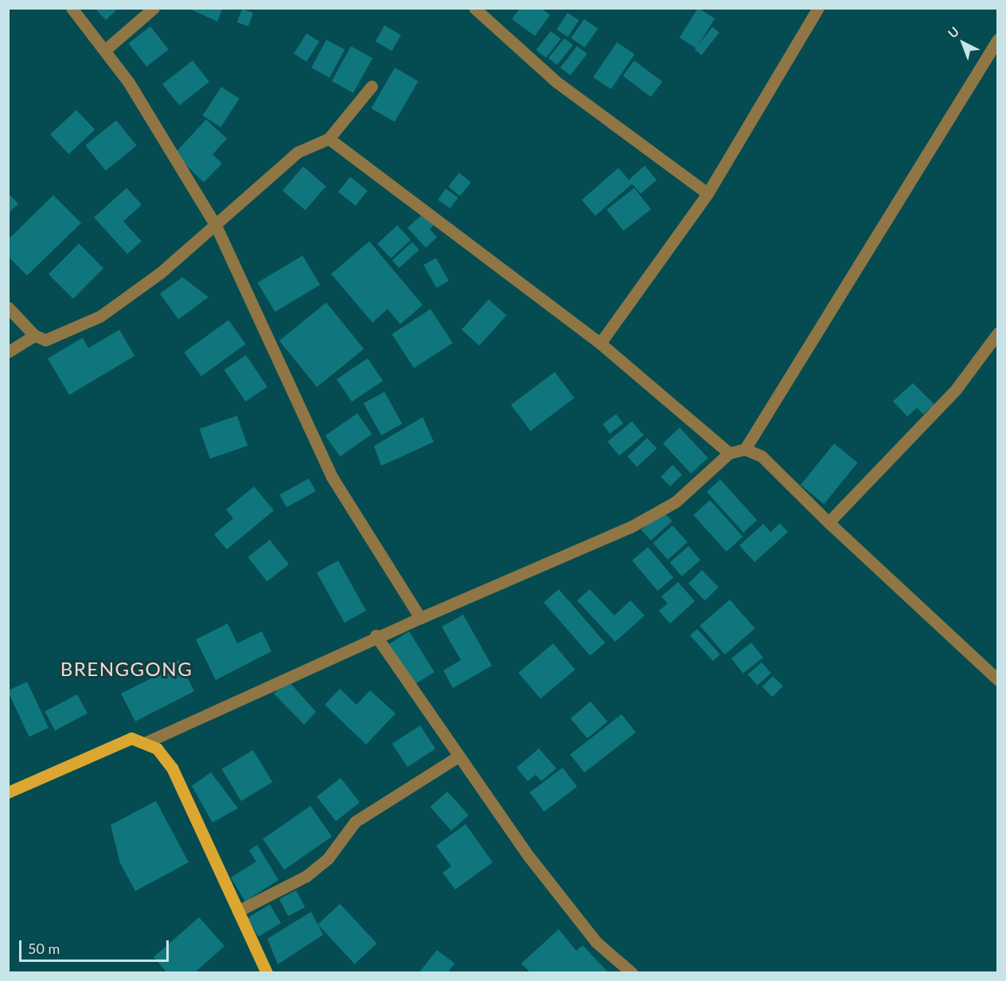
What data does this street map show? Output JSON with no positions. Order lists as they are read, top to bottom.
{
  "districts": ["BRENGGONG"],
  "scale_bar": "50 m",
  "north": "top left"
}
